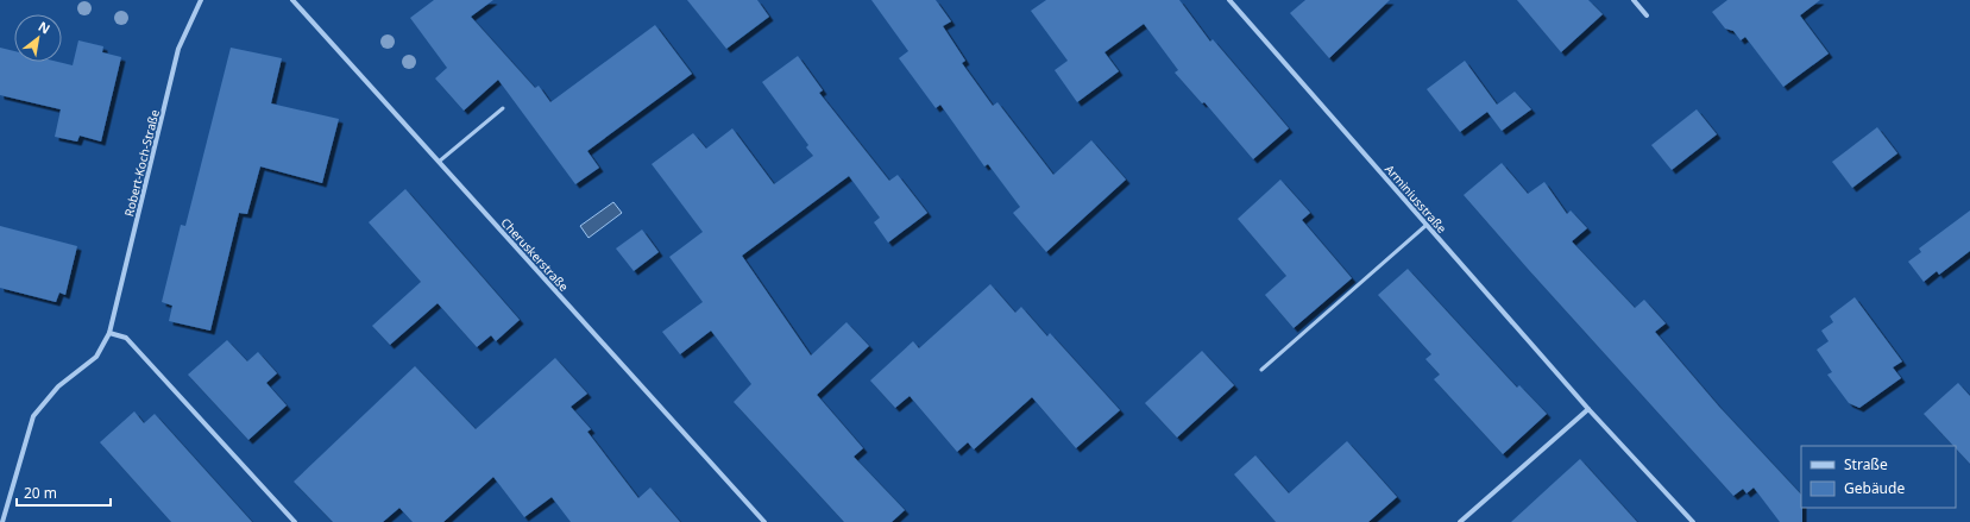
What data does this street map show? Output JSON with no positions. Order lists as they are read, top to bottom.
{
  "streets": {
    "street": ["Robert-Koch-Straße", "Arminiusstraße", "Cheruskerstraße"]
  },
  "legend": ["Straße", "Gebäude"],
  "scale_bar": "20 m",
  "north": "top right"
}
